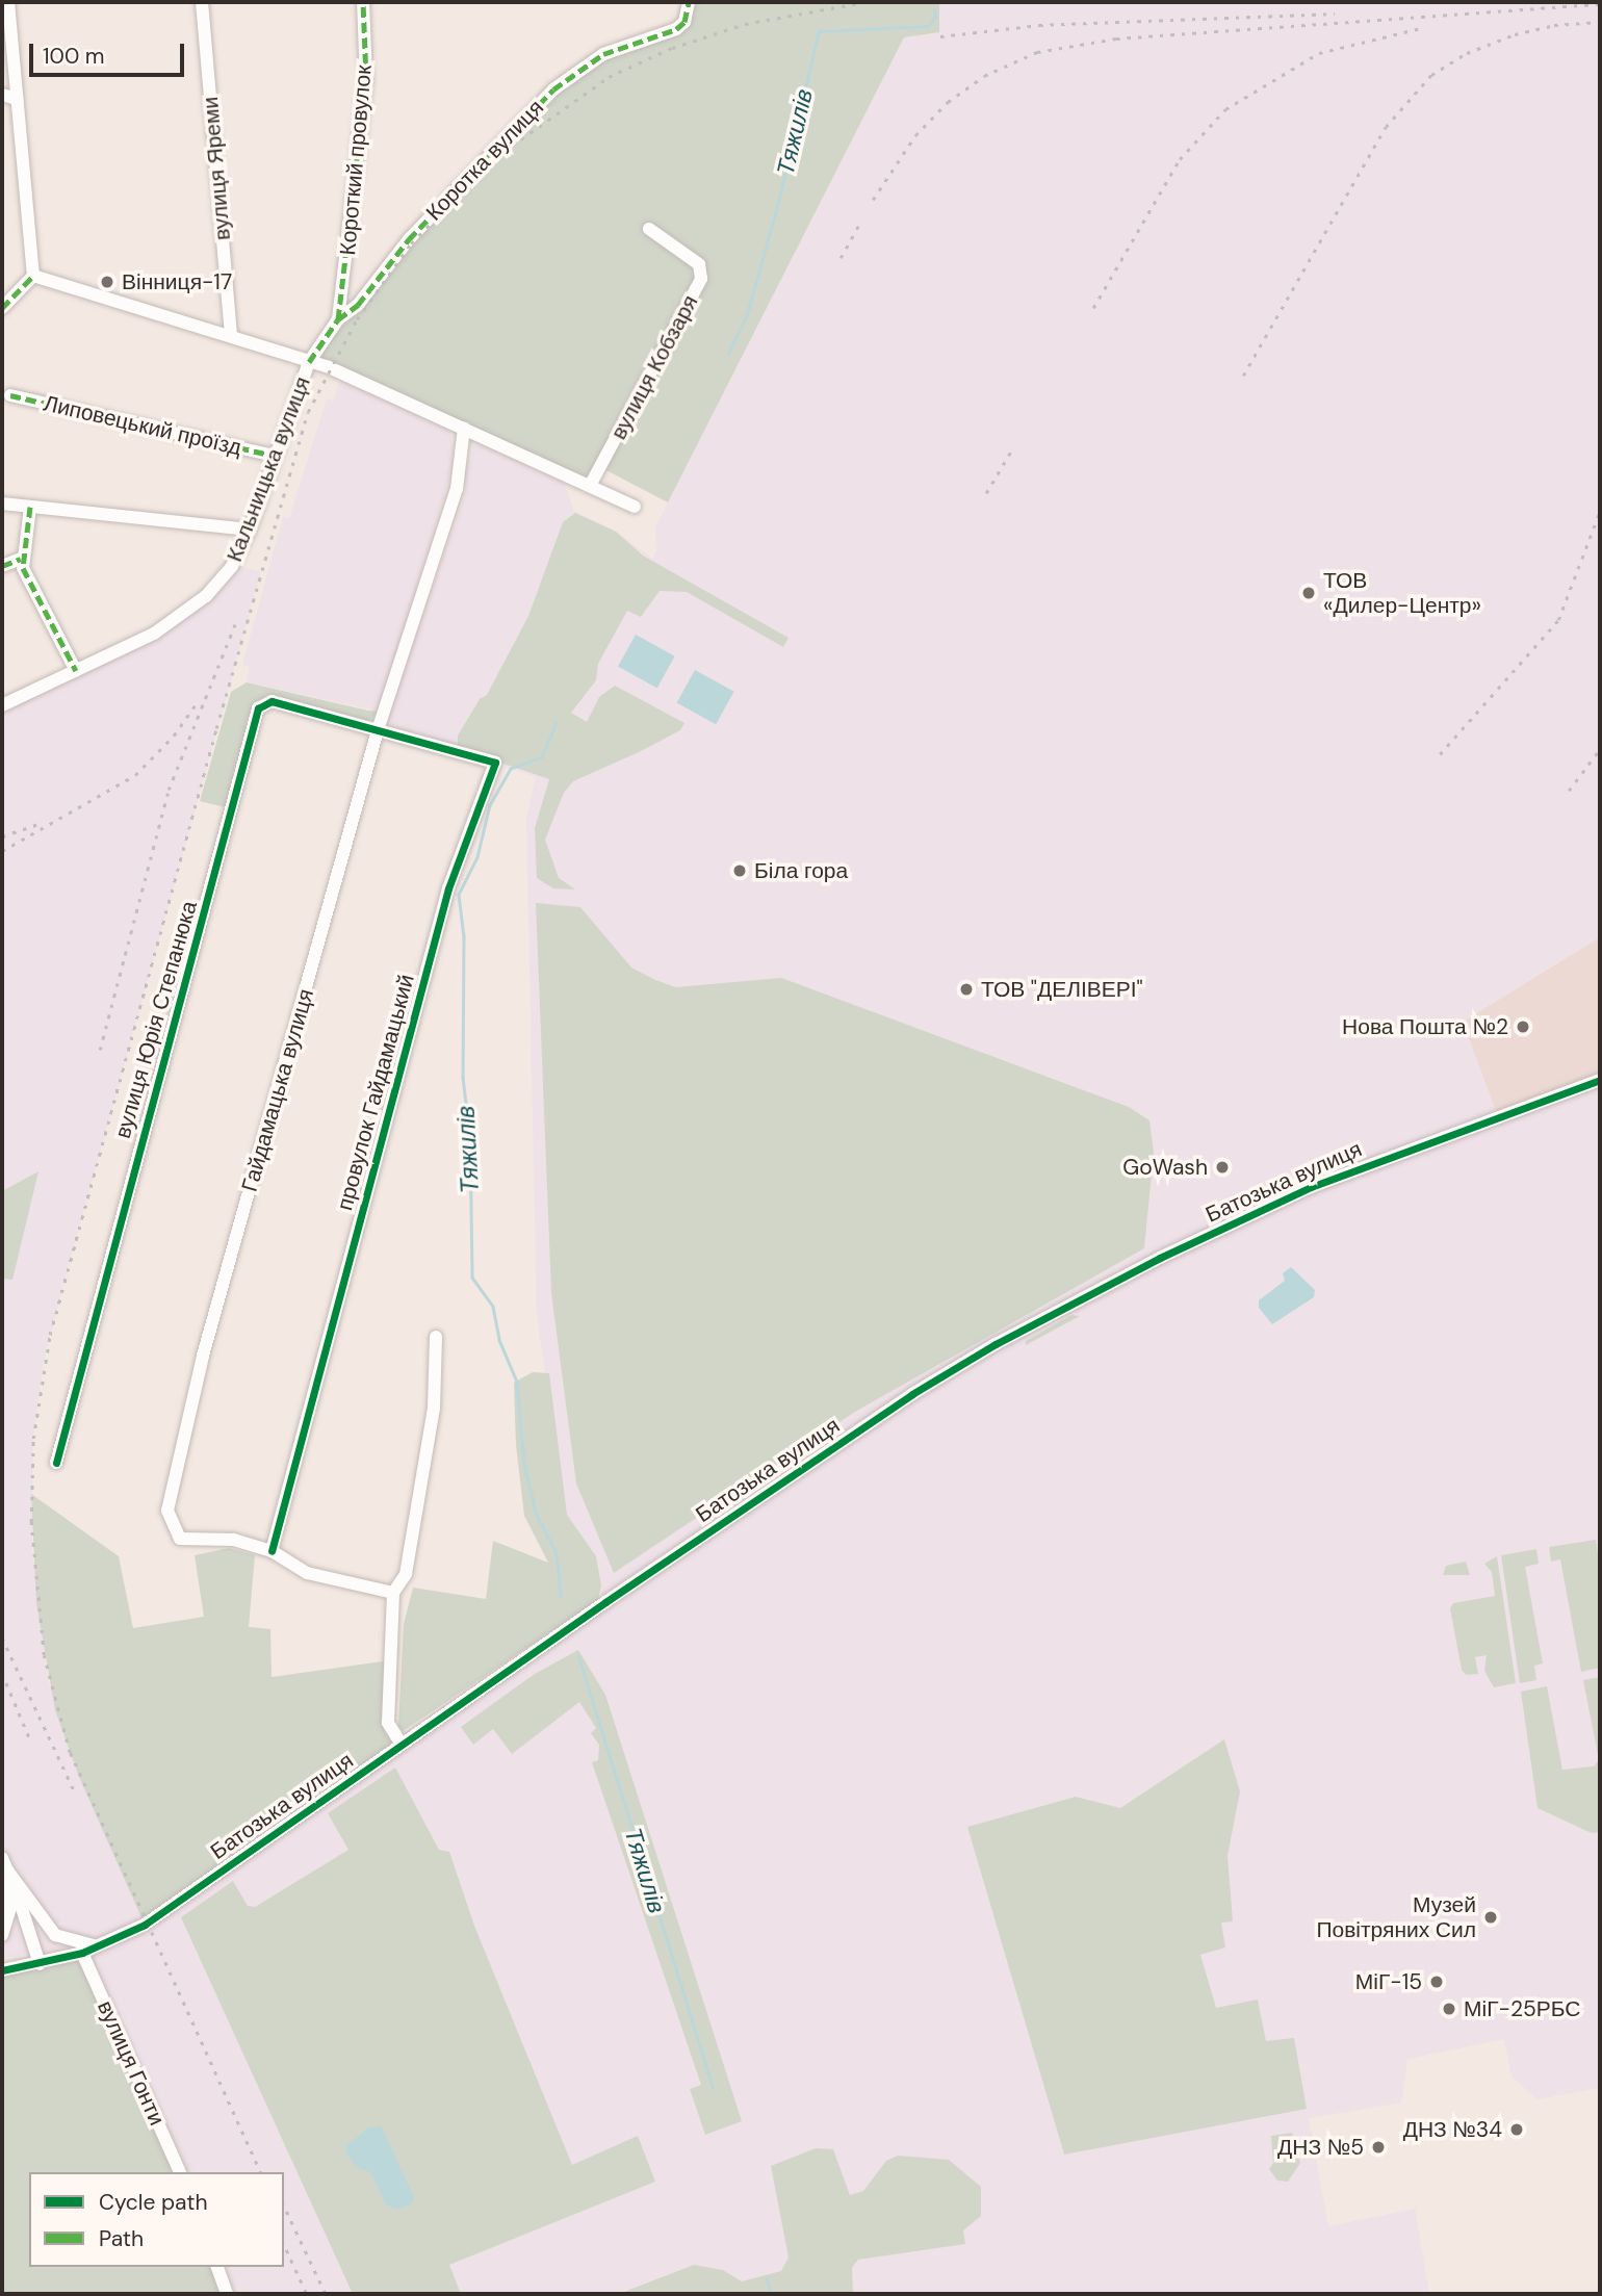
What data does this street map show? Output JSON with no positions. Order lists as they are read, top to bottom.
{
  "streets": {
    "street": [
      "Короткий провулок",
      "Коротка вулиця",
      "вулиця Яреми",
      "вулиця Кобзаря",
      "Липовецький проїзд",
      "Кальницька вулиця",
      "вулиця Юрія Степанюка",
      "Гайдамацька вулиця",
      "провулок Гайдамацький",
      "Батозька вулиця",
      "вулиця Гонти"
    ]
  },
  "crossings": [
    ["Короткий провулок", "Коротка вулиця"],
    ["Коротка вулиця", "Кальницька вулиця"],
    ["Липовецький проїзд", "Кальницька вулиця"],
    ["вулиця Юрія Степанюка", "Гайдамацька вулиця"],
    ["вулиця Юрія Степанюка", "провулок Гайдамацький"],
    ["Гайдамацька вулиця", "провулок Гайдамацький"],
    ["Батозька вулиця", "вулиця Гонти"]
  ],
  "water": ["Тяжилів"],
  "places": [
    "Вінниця-17",
    "ТОВ «Дилер-Центр»",
    "Біла гора",
    "ТОВ \"ДЕЛІВЕРІ\"",
    "Нова Пошта №2",
    "GoWash",
    "Музей Повітряних Сил",
    "МіГ-15",
    "МіГ-25РБС",
    "ДНЗ №34",
    "ДНЗ №5"
  ],
  "legend": ["Cycle path", "Path"],
  "scale_bar": "100 m"
}
